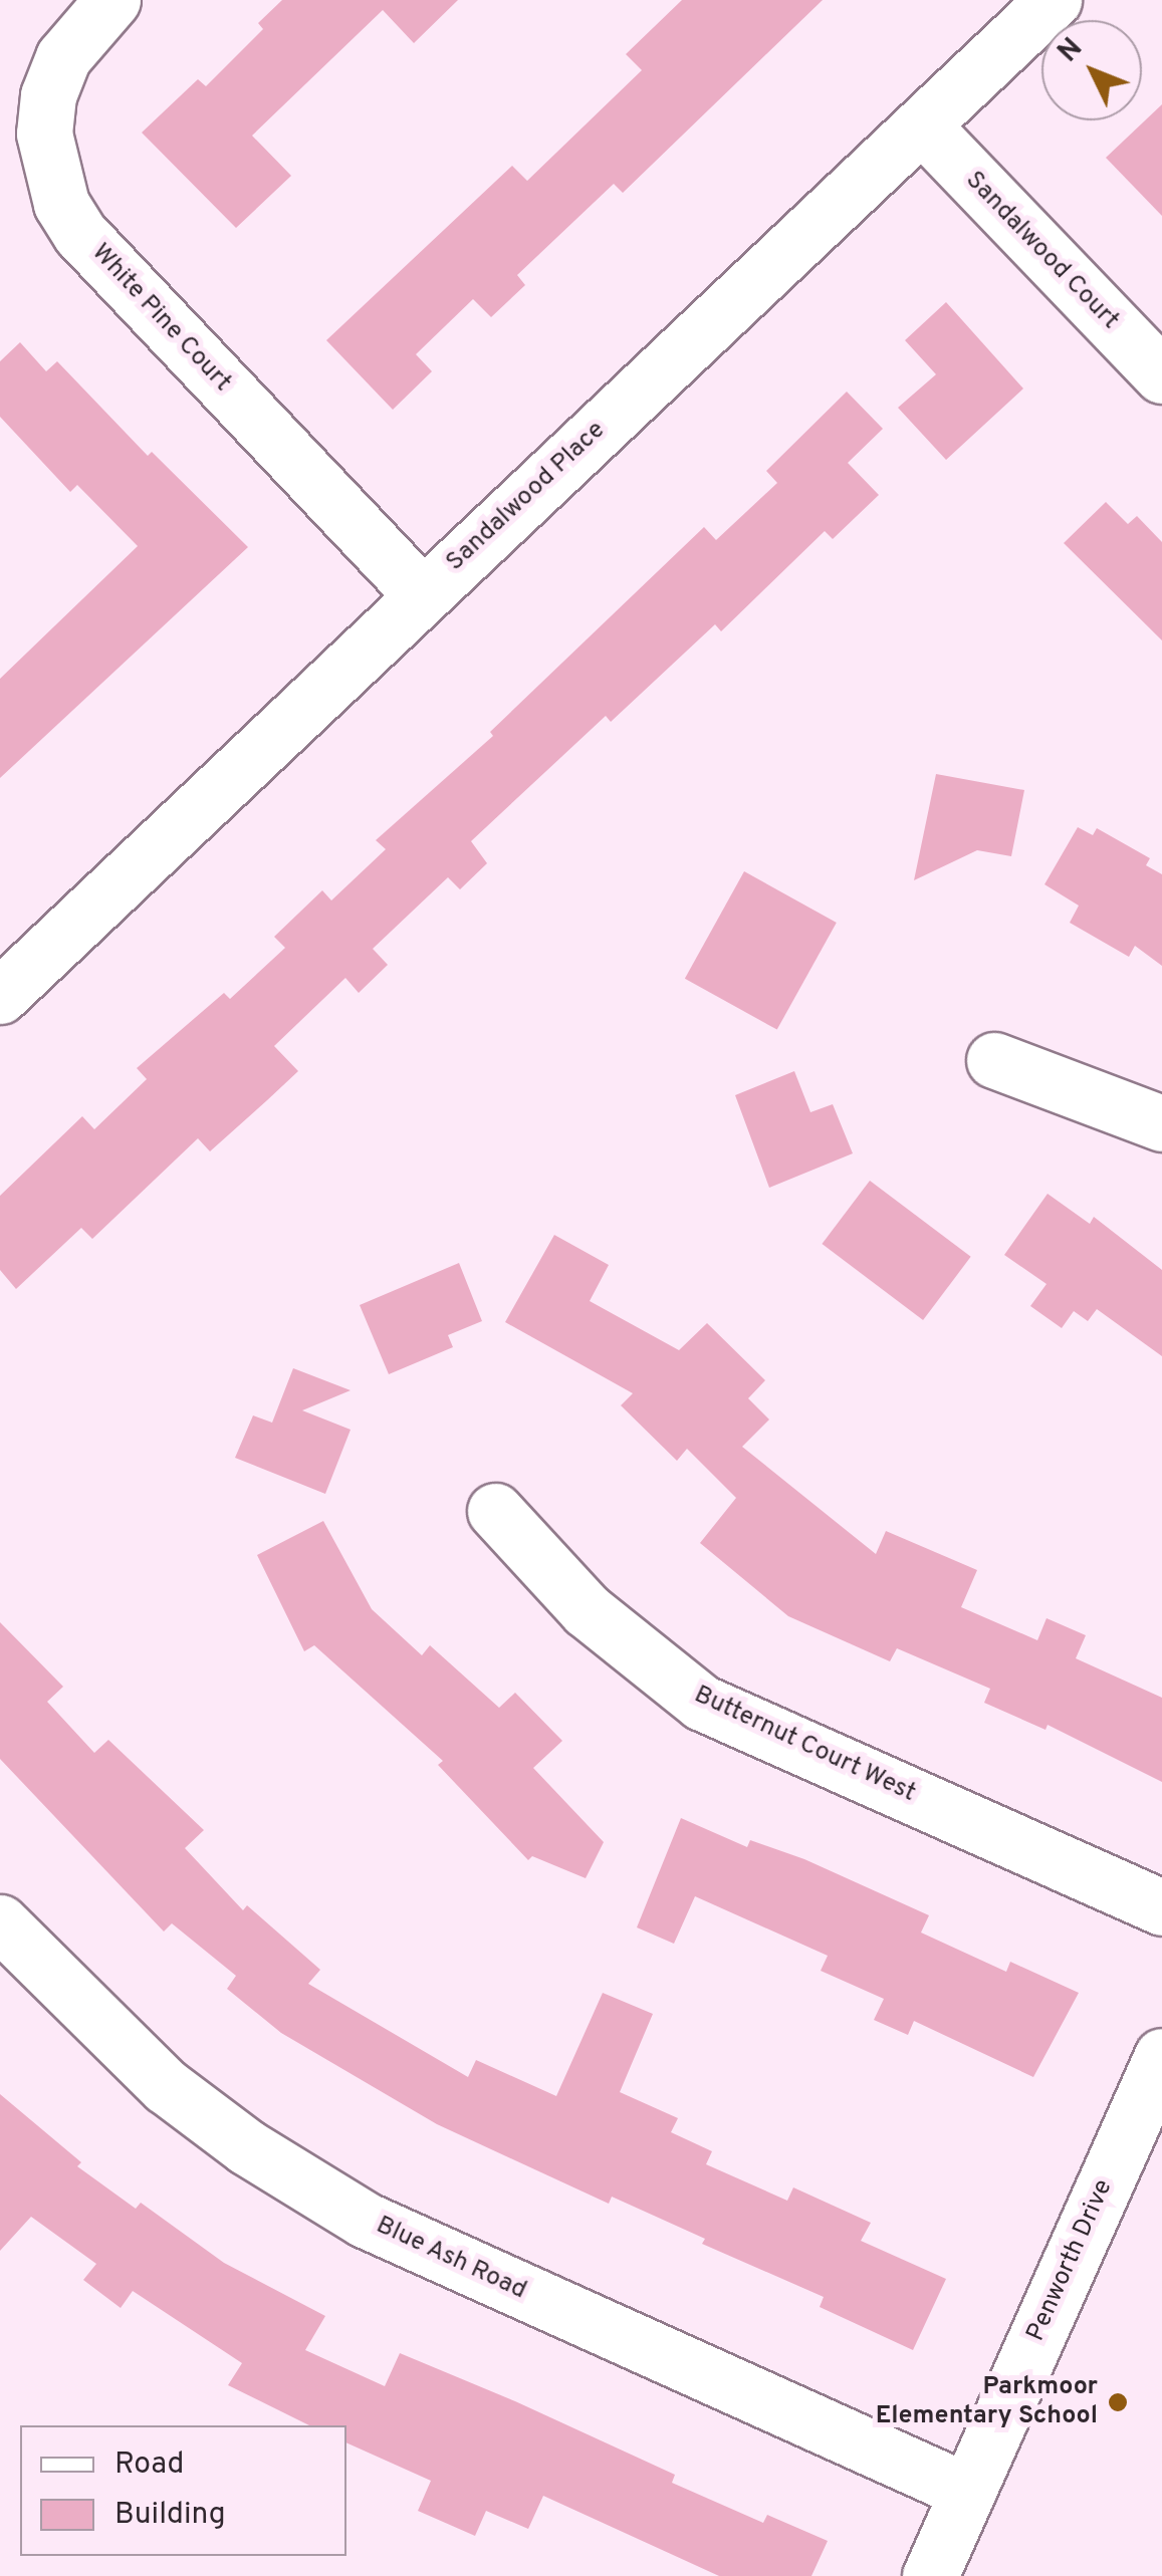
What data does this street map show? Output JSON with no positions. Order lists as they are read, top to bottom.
{
  "streets": {
    "street": [
      "Sandalwood Court",
      "White Pine Court",
      "Sandalwood Place",
      "Butternut Court West",
      "Blue Ash Road",
      "Penworth Drive"
    ]
  },
  "crossings": [
    ["Sandalwood Court", "Sandalwood Place"],
    ["White Pine Court", "Sandalwood Place"],
    ["Blue Ash Road", "Penworth Drive"]
  ],
  "places": ["Parkmoor Elementary School"],
  "legend": ["Road", "Building"],
  "north": "top left"
}
